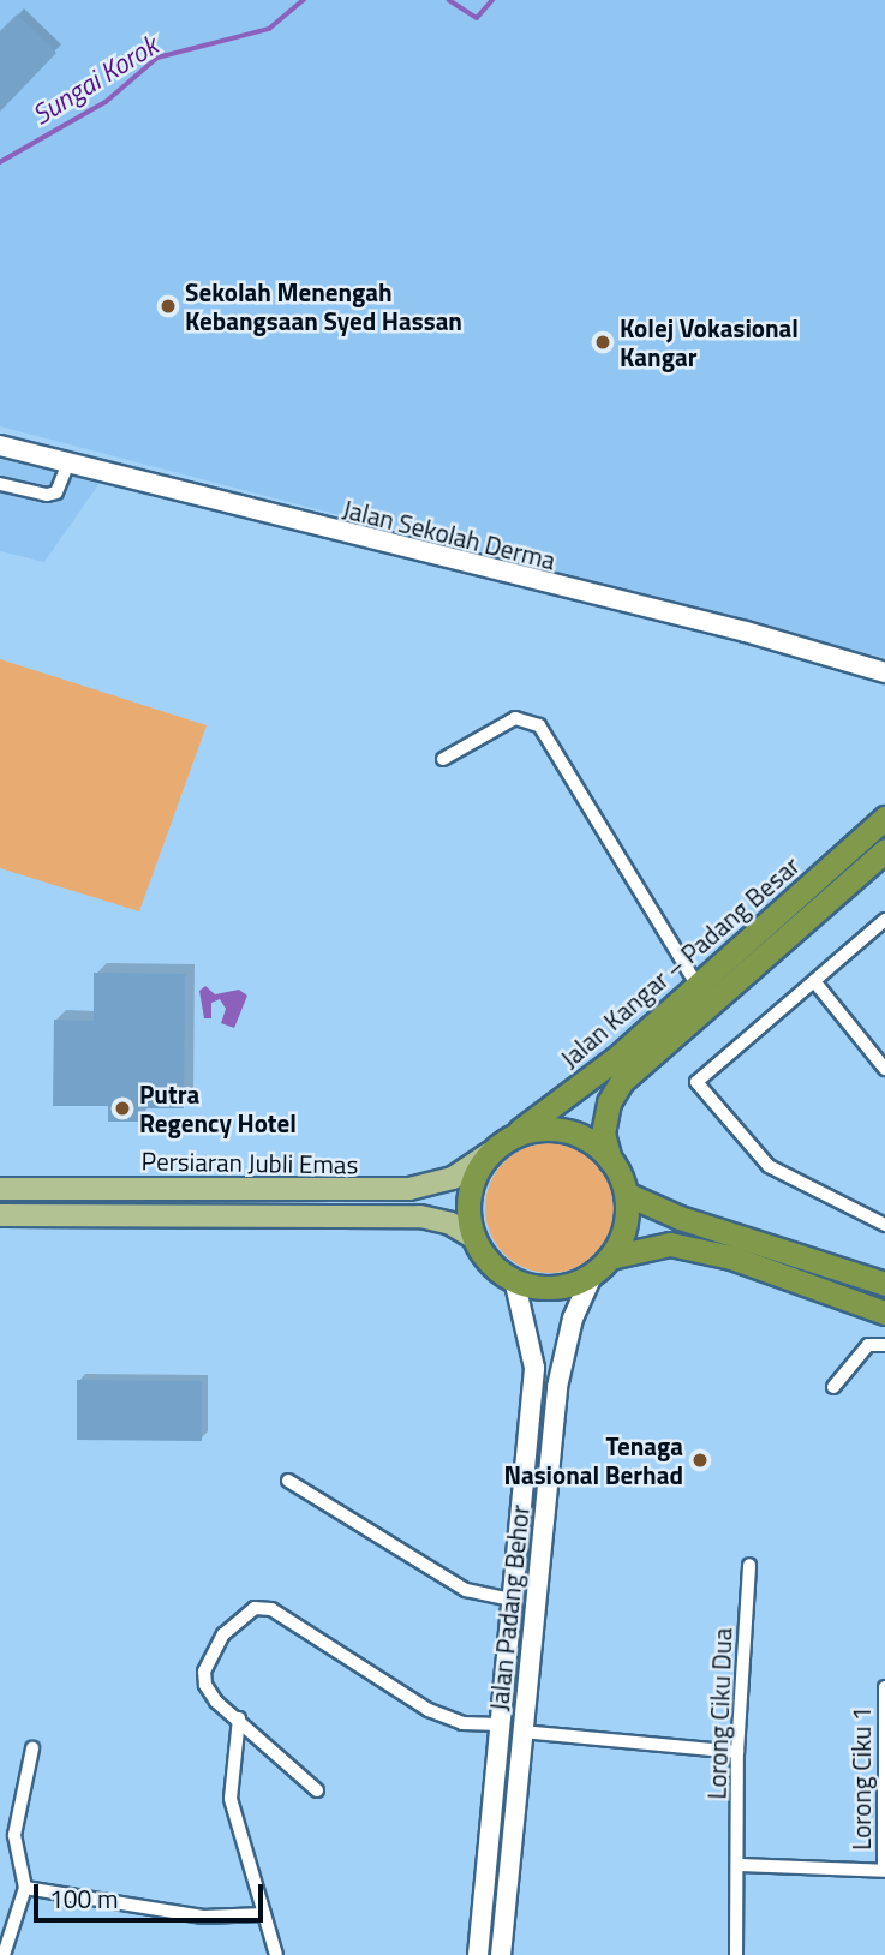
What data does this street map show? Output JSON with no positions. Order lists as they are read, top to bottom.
{
  "streets": {
    "highway": ["Jalan Kangar – Padang Besar"],
    "main road": ["Jalan Sekolah Derma", "Persiaran Jubli Emas", "Jalan Padang Behor"],
    "street": ["Lorong Ciku Dua", "Lorong Ciku 1"]
  },
  "crossings": [
    ["Jalan Kangar – Padang Besar", "Persiaran Jubli Emas"],
    ["Jalan Kangar – Padang Besar", "Jalan Padang Behor"],
    ["Persiaran Jubli Emas", "Jalan Padang Behor"]
  ],
  "water": ["Sungai Korok"],
  "places": [
    "Sekolah Menengah Kebangsaan Syed Hassan",
    "Kolej Vokasional Kangar",
    "Putra Regency Hotel",
    "Tenaga Nasional Berhad"
  ],
  "scale_bar": "100 m"
}
